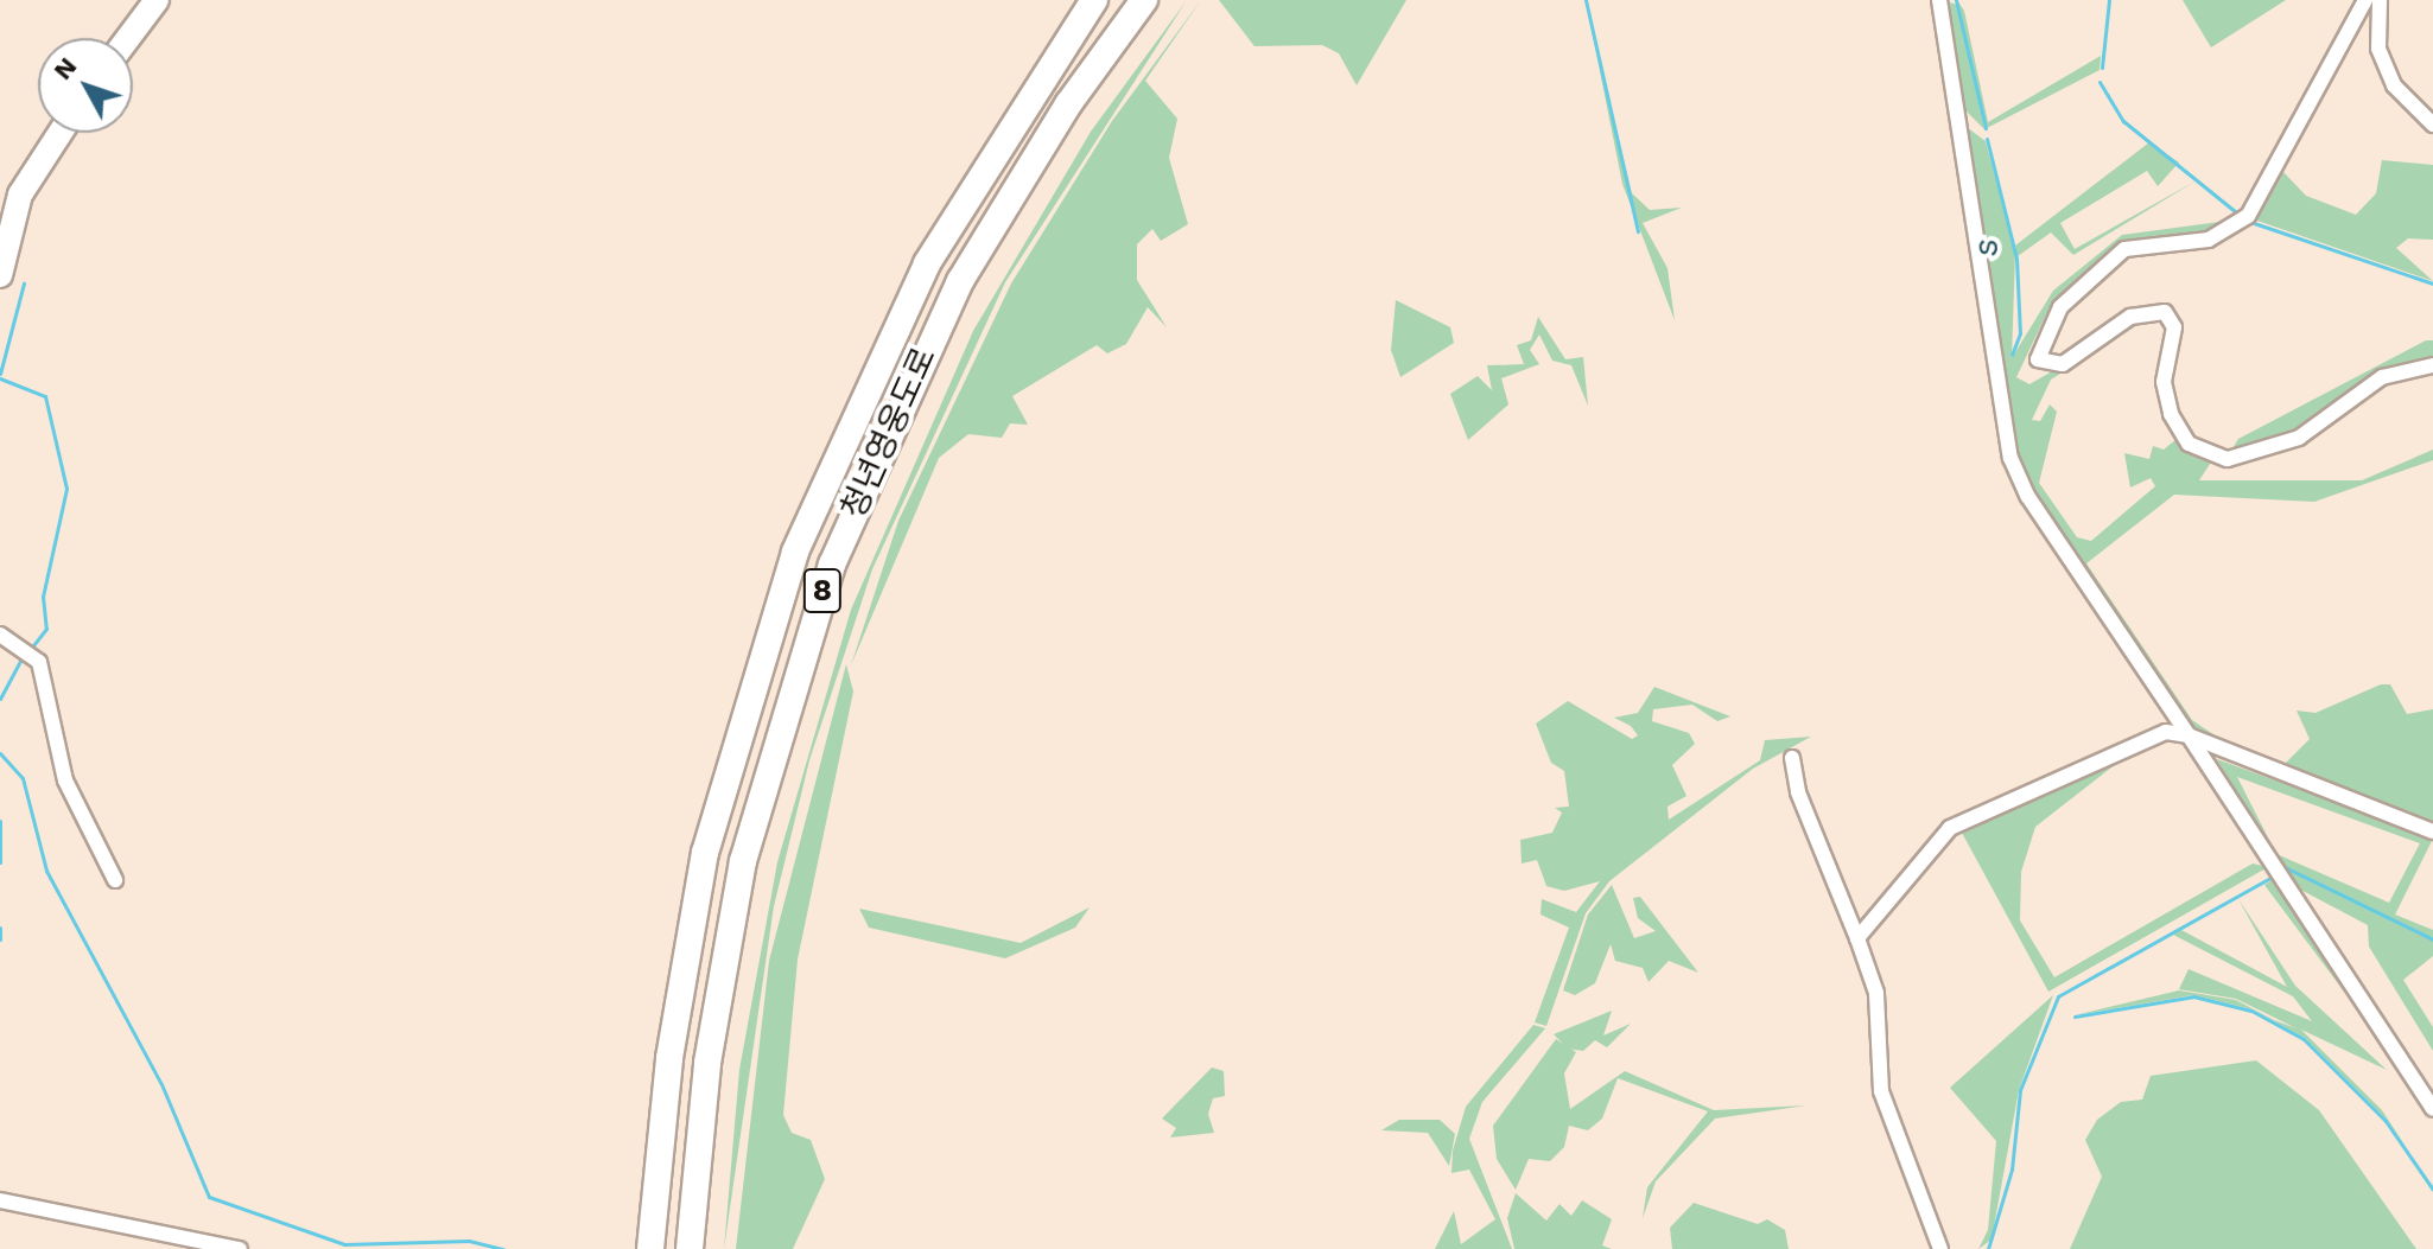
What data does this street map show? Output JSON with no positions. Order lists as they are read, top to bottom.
{
  "streets": {
    "highway": ["청년영웅도로", "8"]
  },
  "water": ["s"],
  "north": "top left"
}
